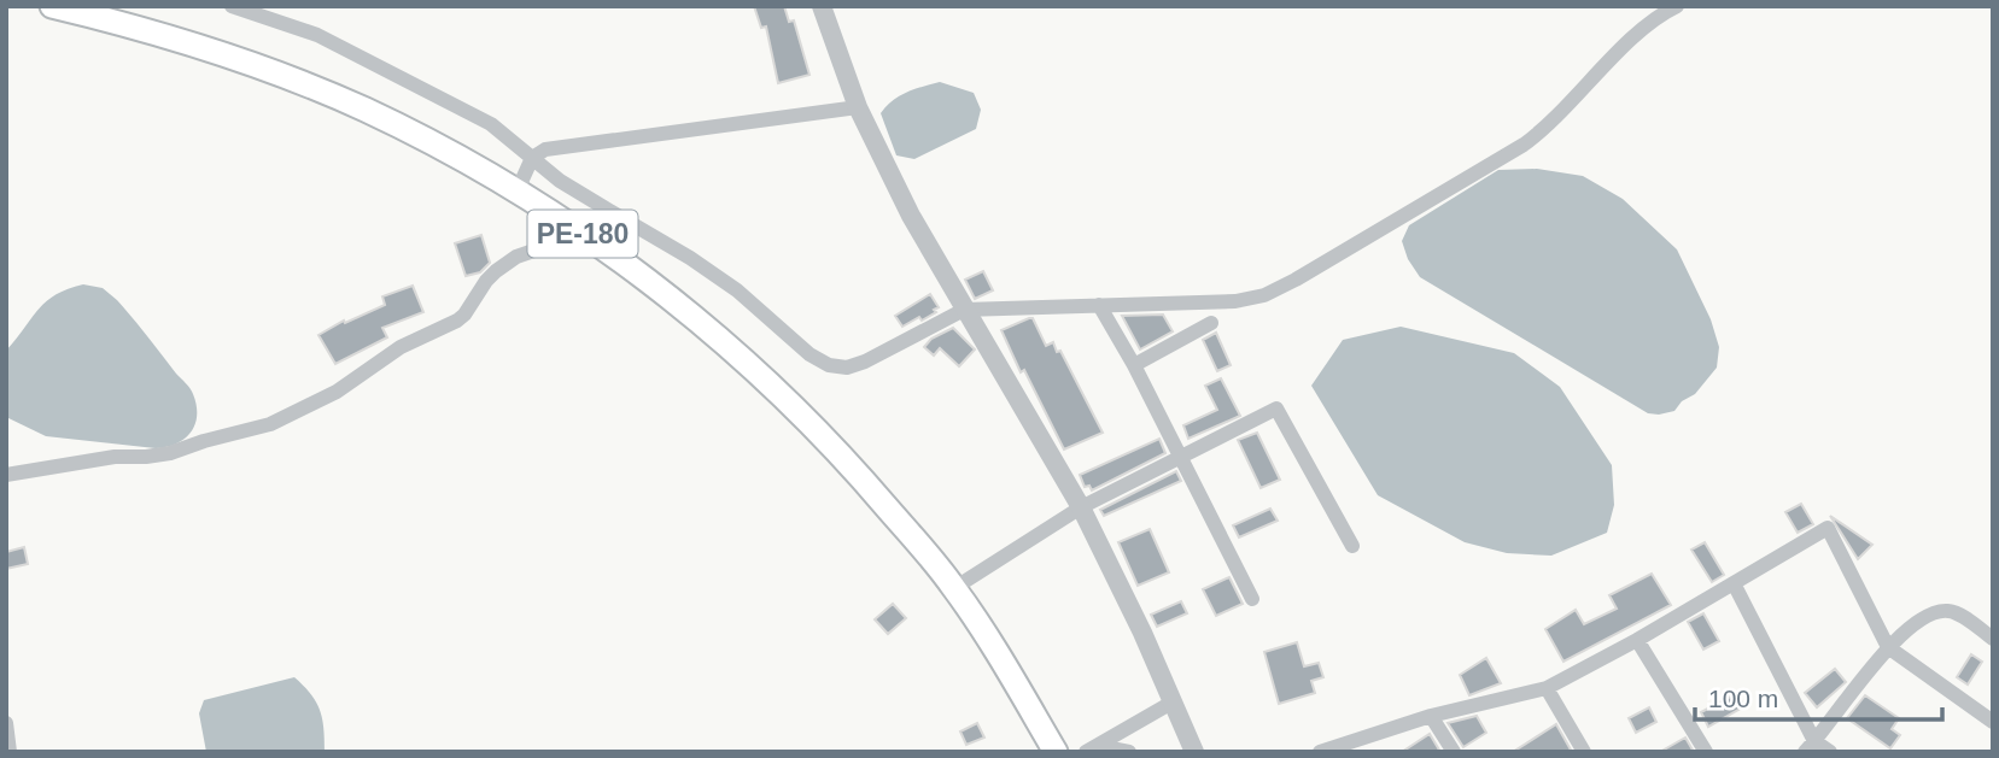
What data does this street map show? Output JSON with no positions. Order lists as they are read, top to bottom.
{
  "streets": {
    "main road": ["PE-180"]
  },
  "scale_bar": "100 m"
}
